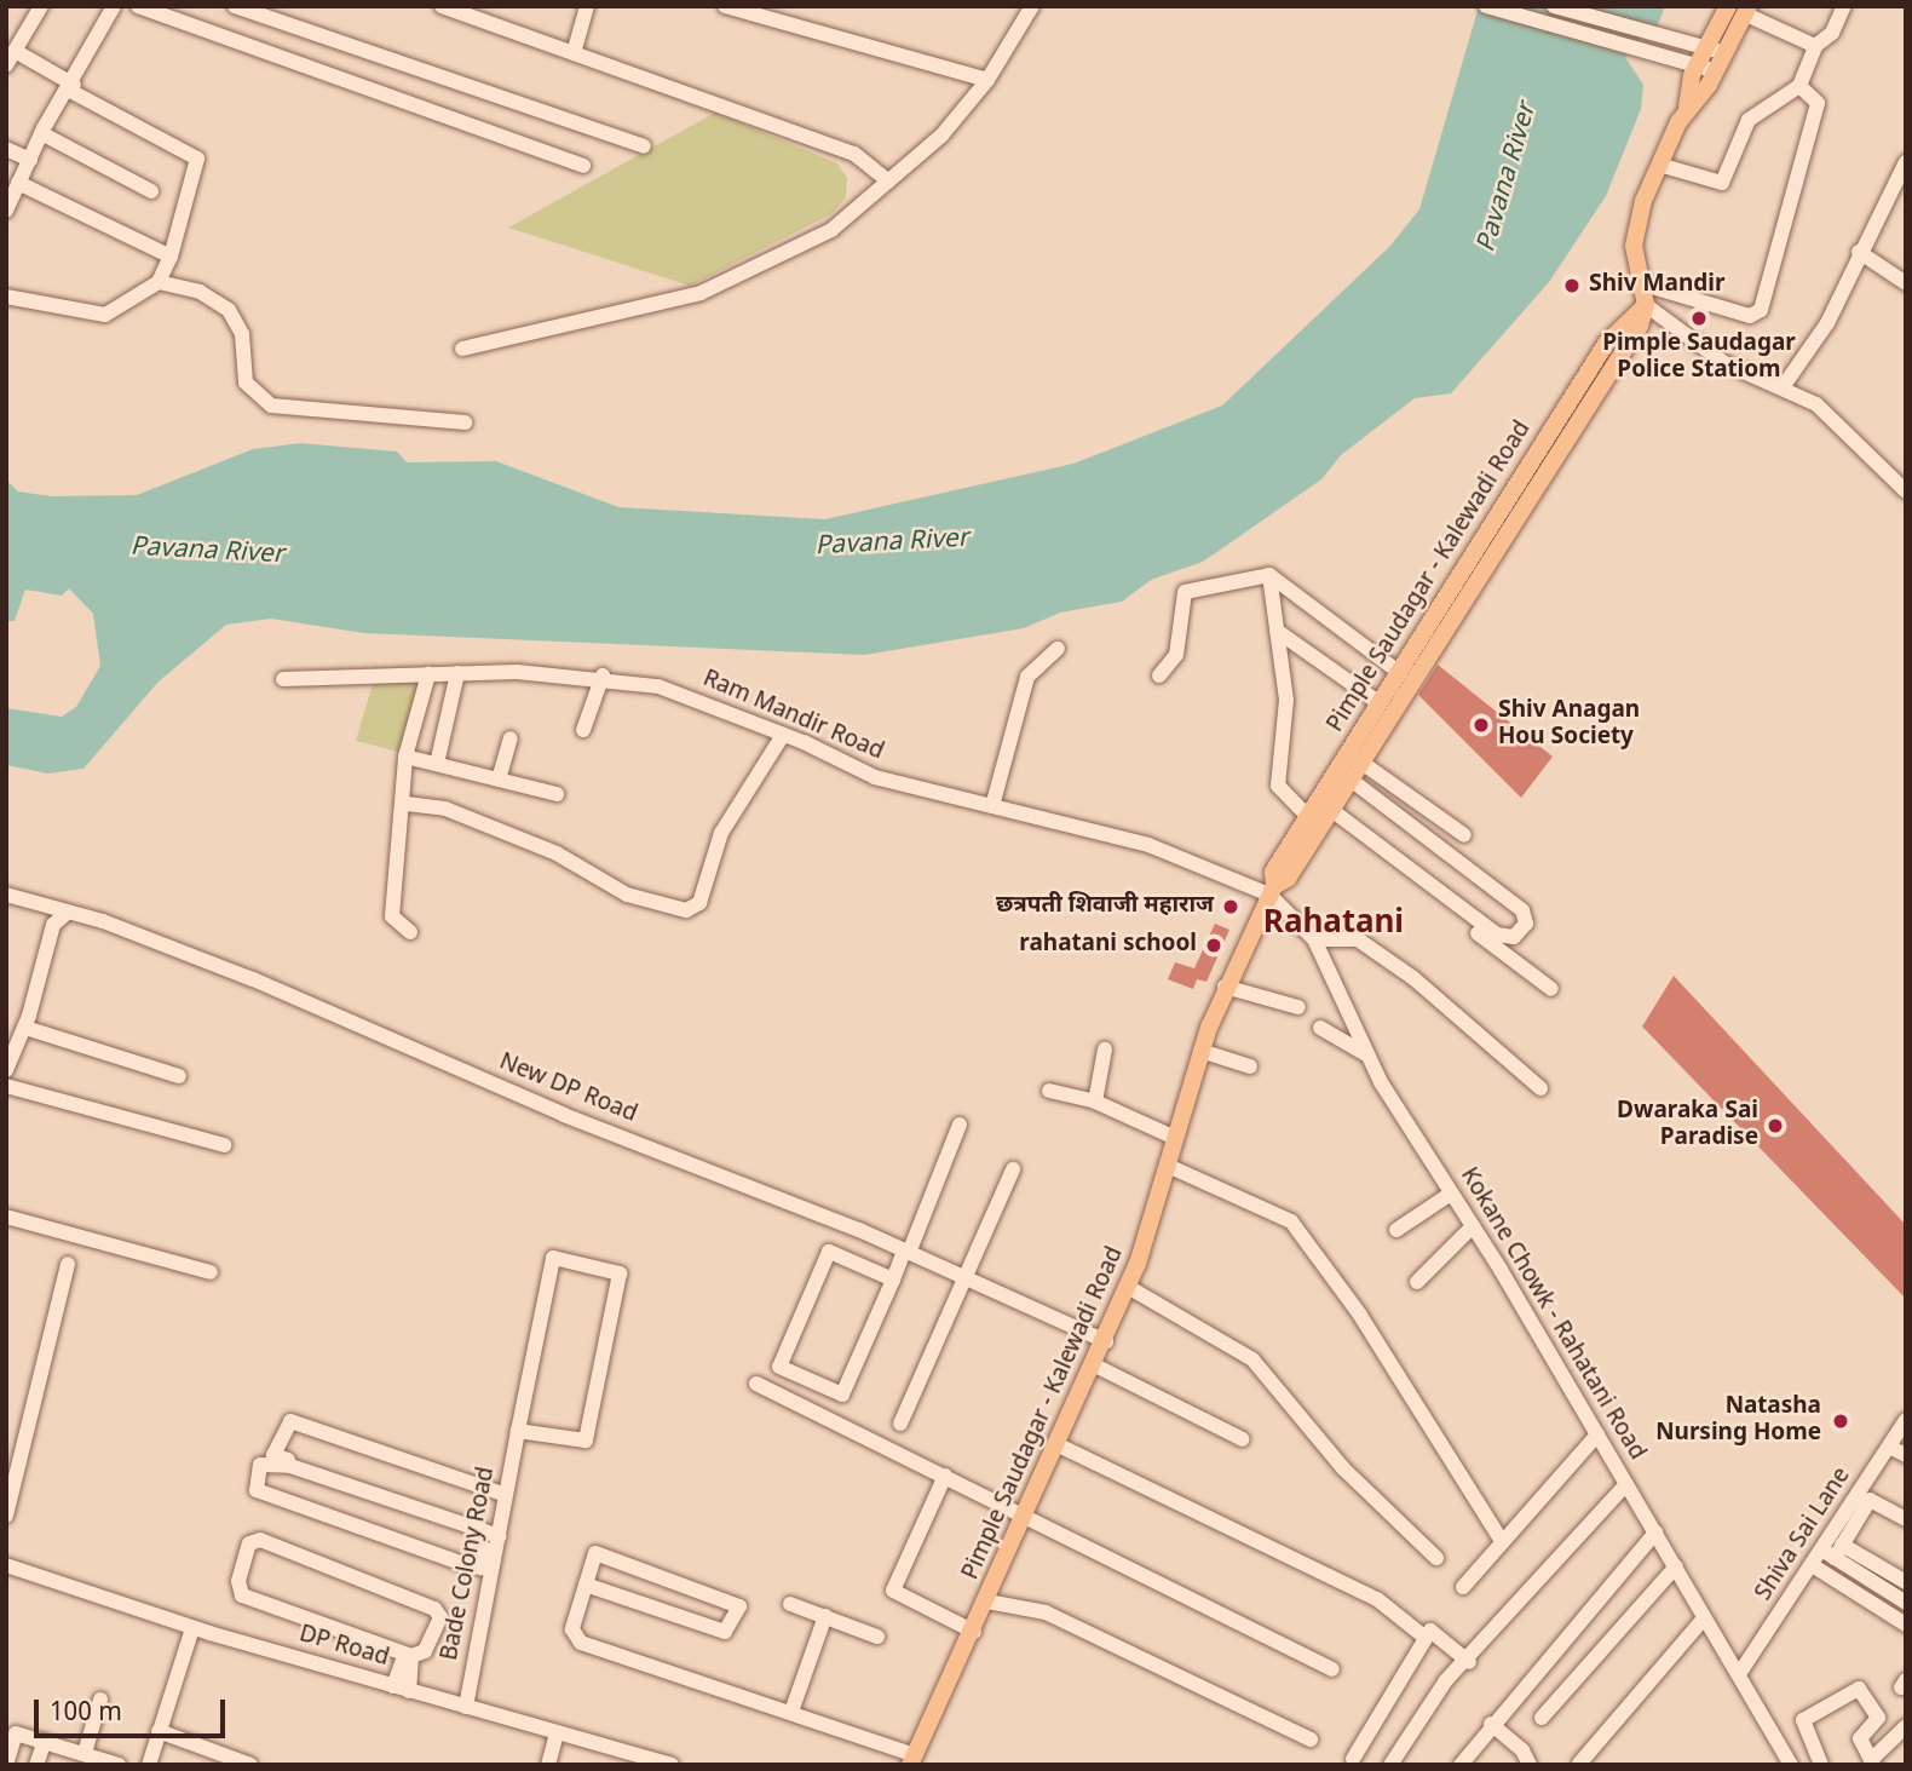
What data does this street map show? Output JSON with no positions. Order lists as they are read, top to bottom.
{
  "streets": {
    "main road": ["Pimple Saudagar - Kalewadi Road"],
    "street": [
      "Ram Mandir Road",
      "New DP Road",
      "Kokane Chowk - Rahatani Road",
      "Shiva Sai Lane",
      "Bade Colony Road",
      "DP Road"
    ]
  },
  "crossings": [
    ["Pimple Saudagar - Kalewadi Road", "Ram Mandir Road"],
    ["Pimple Saudagar - Kalewadi Road", "New DP Road"],
    ["Pimple Saudagar - Kalewadi Road", "Kokane Chowk - Rahatani Road"],
    ["Ram Mandir Road", "Kokane Chowk - Rahatani Road"],
    ["Kokane Chowk - Rahatani Road", "Shiva Sai Lane"],
    ["Bade Colony Road", "DP Road"]
  ],
  "districts": ["Rahatani"],
  "water": ["Pavana River"],
  "places": [
    "Shiv Mandir",
    "Pimple Saudagar Police Statiom",
    "Shiv Anagan Hou Society",
    "छत्रपती शिवाजी महाराज",
    "rahatani school",
    "Dwaraka Sai Paradise",
    "Natasha Nursing Home"
  ],
  "scale_bar": "100 m"
}
